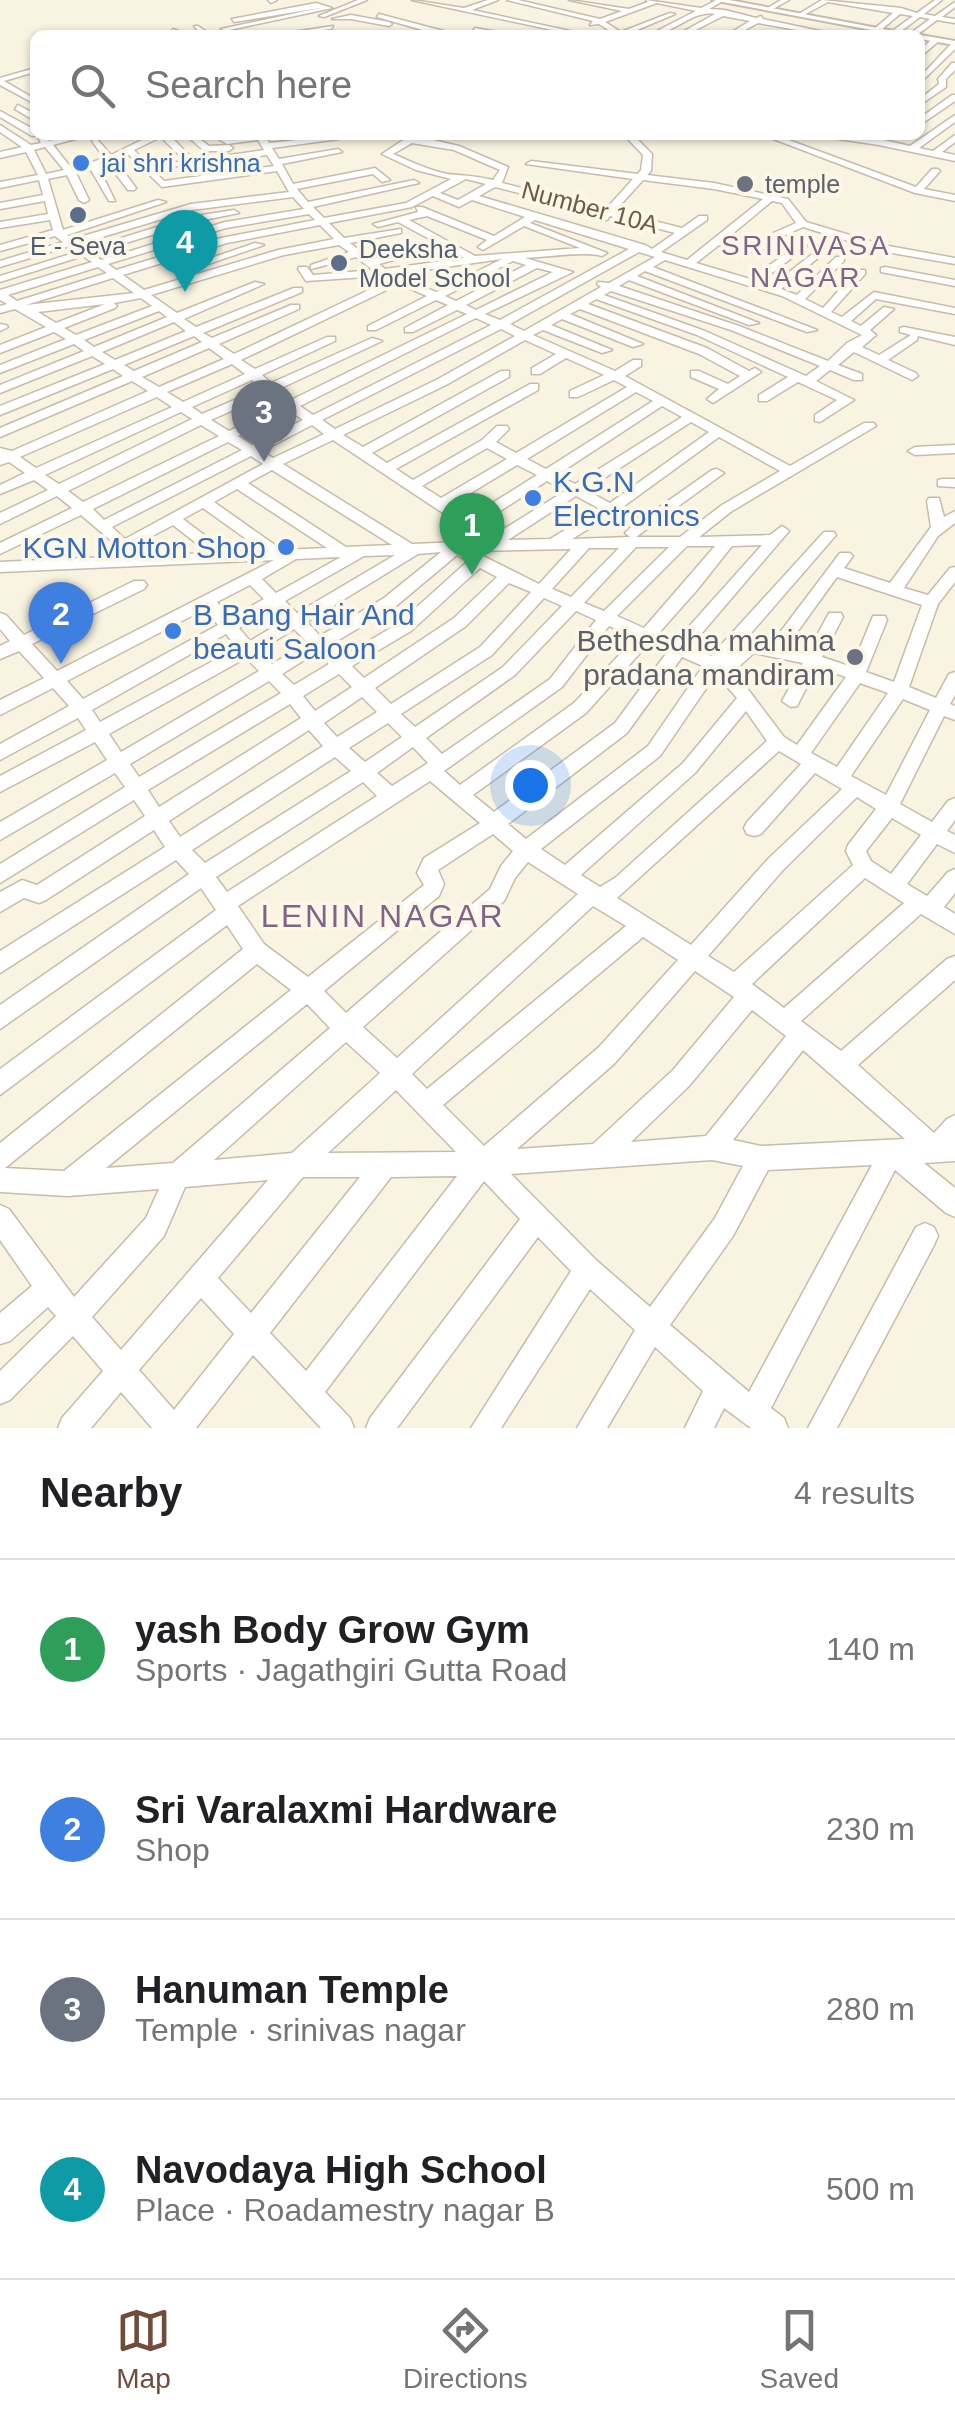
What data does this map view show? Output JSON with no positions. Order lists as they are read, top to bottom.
{
  "streets": {
    "street": ["Number 10A"]
  },
  "districts": ["SRINIVASA NAGAR", "LENIN NAGAR"],
  "places": [
    "jai shri krishna",
    "temple",
    "E - Seva",
    "Deeksha Model School",
    "K.G.N Electronics",
    "KGN Motton Shop",
    "B Bang Hair And beauti Saloon",
    "Bethesdha mahima pradana mandiram"
  ],
  "page": {
    "search": "Search here",
    "pins": [
      "4",
      "3",
      "1",
      "2"
    ],
    "heading": ["Nearby", "4 results"],
    "list": [
      {
        "mark": "1",
        "name": "yash Body Grow Gym",
        "note": "Sports · Jagathgiri Gutta Road",
        "value": "140 m"
      },
      {
        "mark": "2",
        "name": "Sri Varalaxmi Hardware",
        "note": "Shop",
        "value": "230 m"
      },
      {
        "mark": "3",
        "name": "Hanuman Temple",
        "note": "Temple · srinivas nagar",
        "value": "280 m"
      },
      {
        "mark": "4",
        "name": "Navodaya High School",
        "note": "Place · Roadamestry nagar B",
        "value": "500 m"
      }
    ],
    "nav": ["Map", "Directions", "Saved"]
  }
}
